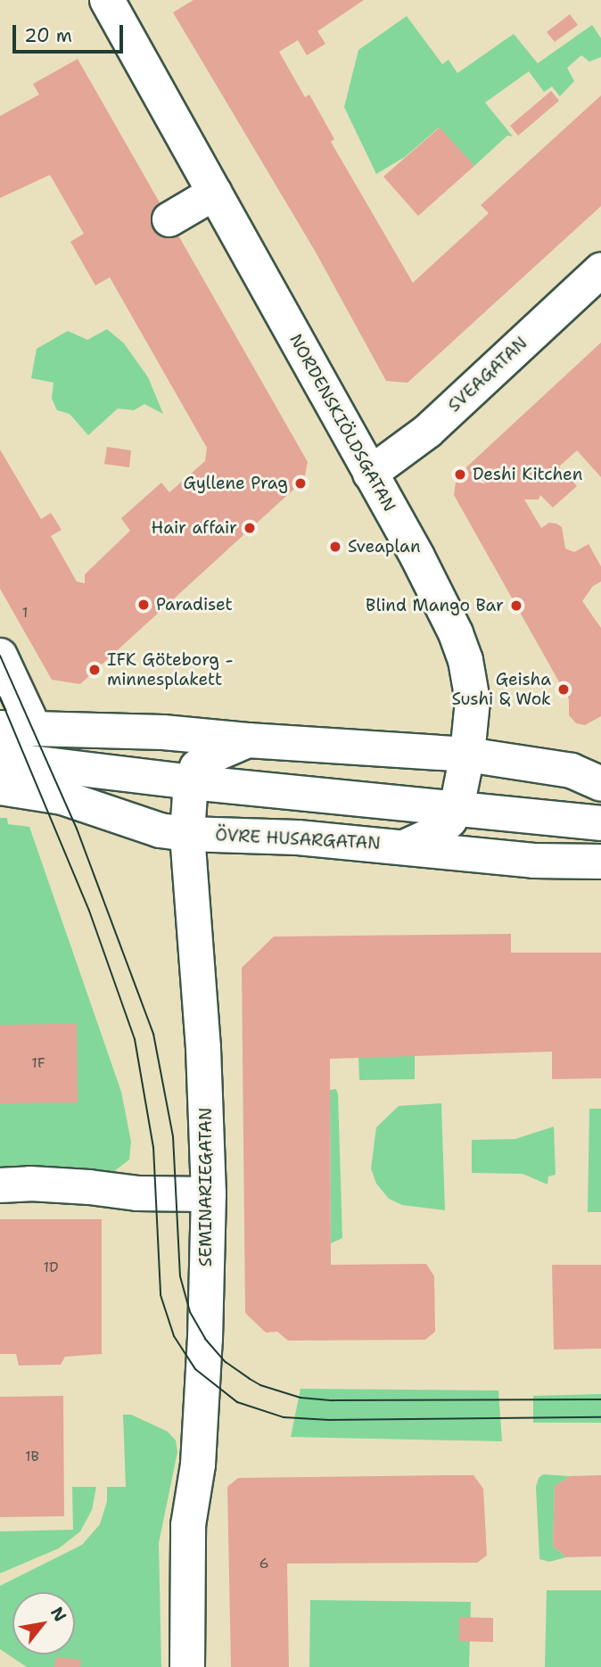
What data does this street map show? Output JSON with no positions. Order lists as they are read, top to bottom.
{
  "streets": {
    "street": [
      "SVEAGATAN",
      "NORDENSKIÖLDSGATAN",
      "ÖVRE HUSARGATAN",
      "SEMINARIEGATAN"
    ]
  },
  "crossings": [
    ["SVEAGATAN", "NORDENSKIÖLDSGATAN"],
    ["NORDENSKIÖLDSGATAN", "ÖVRE HUSARGATAN"],
    ["ÖVRE HUSARGATAN", "SEMINARIEGATAN"]
  ],
  "places": [
    "Deshi Kitchen",
    "Gyllene Prag",
    "Hair affair",
    "Sveaplan",
    "Paradiset",
    "Blind Mango Bar",
    "IFK Göteborg - minnesplakett",
    "Geisha Sushi & Wok"
  ],
  "house_numbers": [
    "1",
    "1F",
    "1D",
    "1B",
    "6"
  ],
  "scale_bar": "20 m",
  "north": "top right"
}
